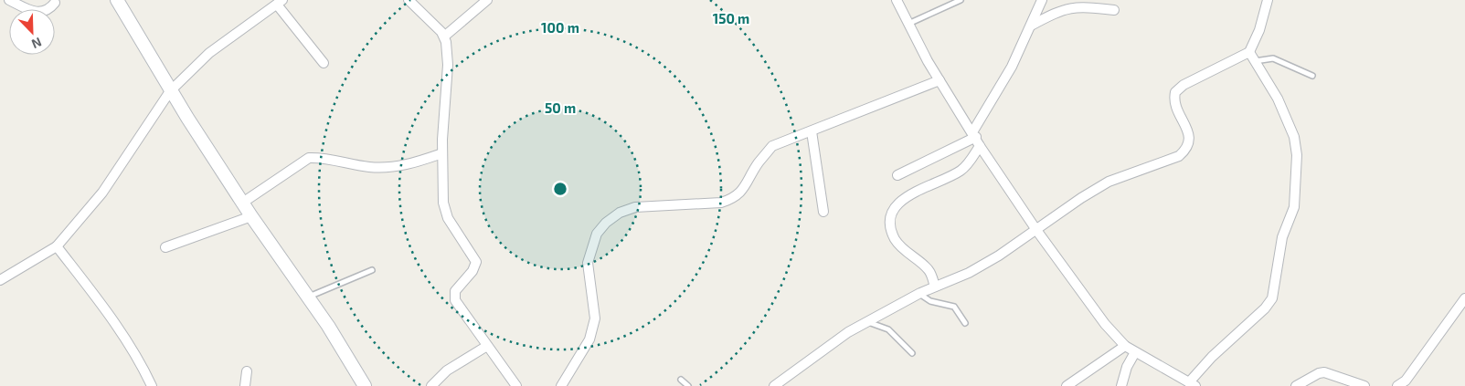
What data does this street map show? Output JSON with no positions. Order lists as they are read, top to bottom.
{
  "north": "bottom right",
  "rings": ["150 m", "100 m", "50 m"]
}
